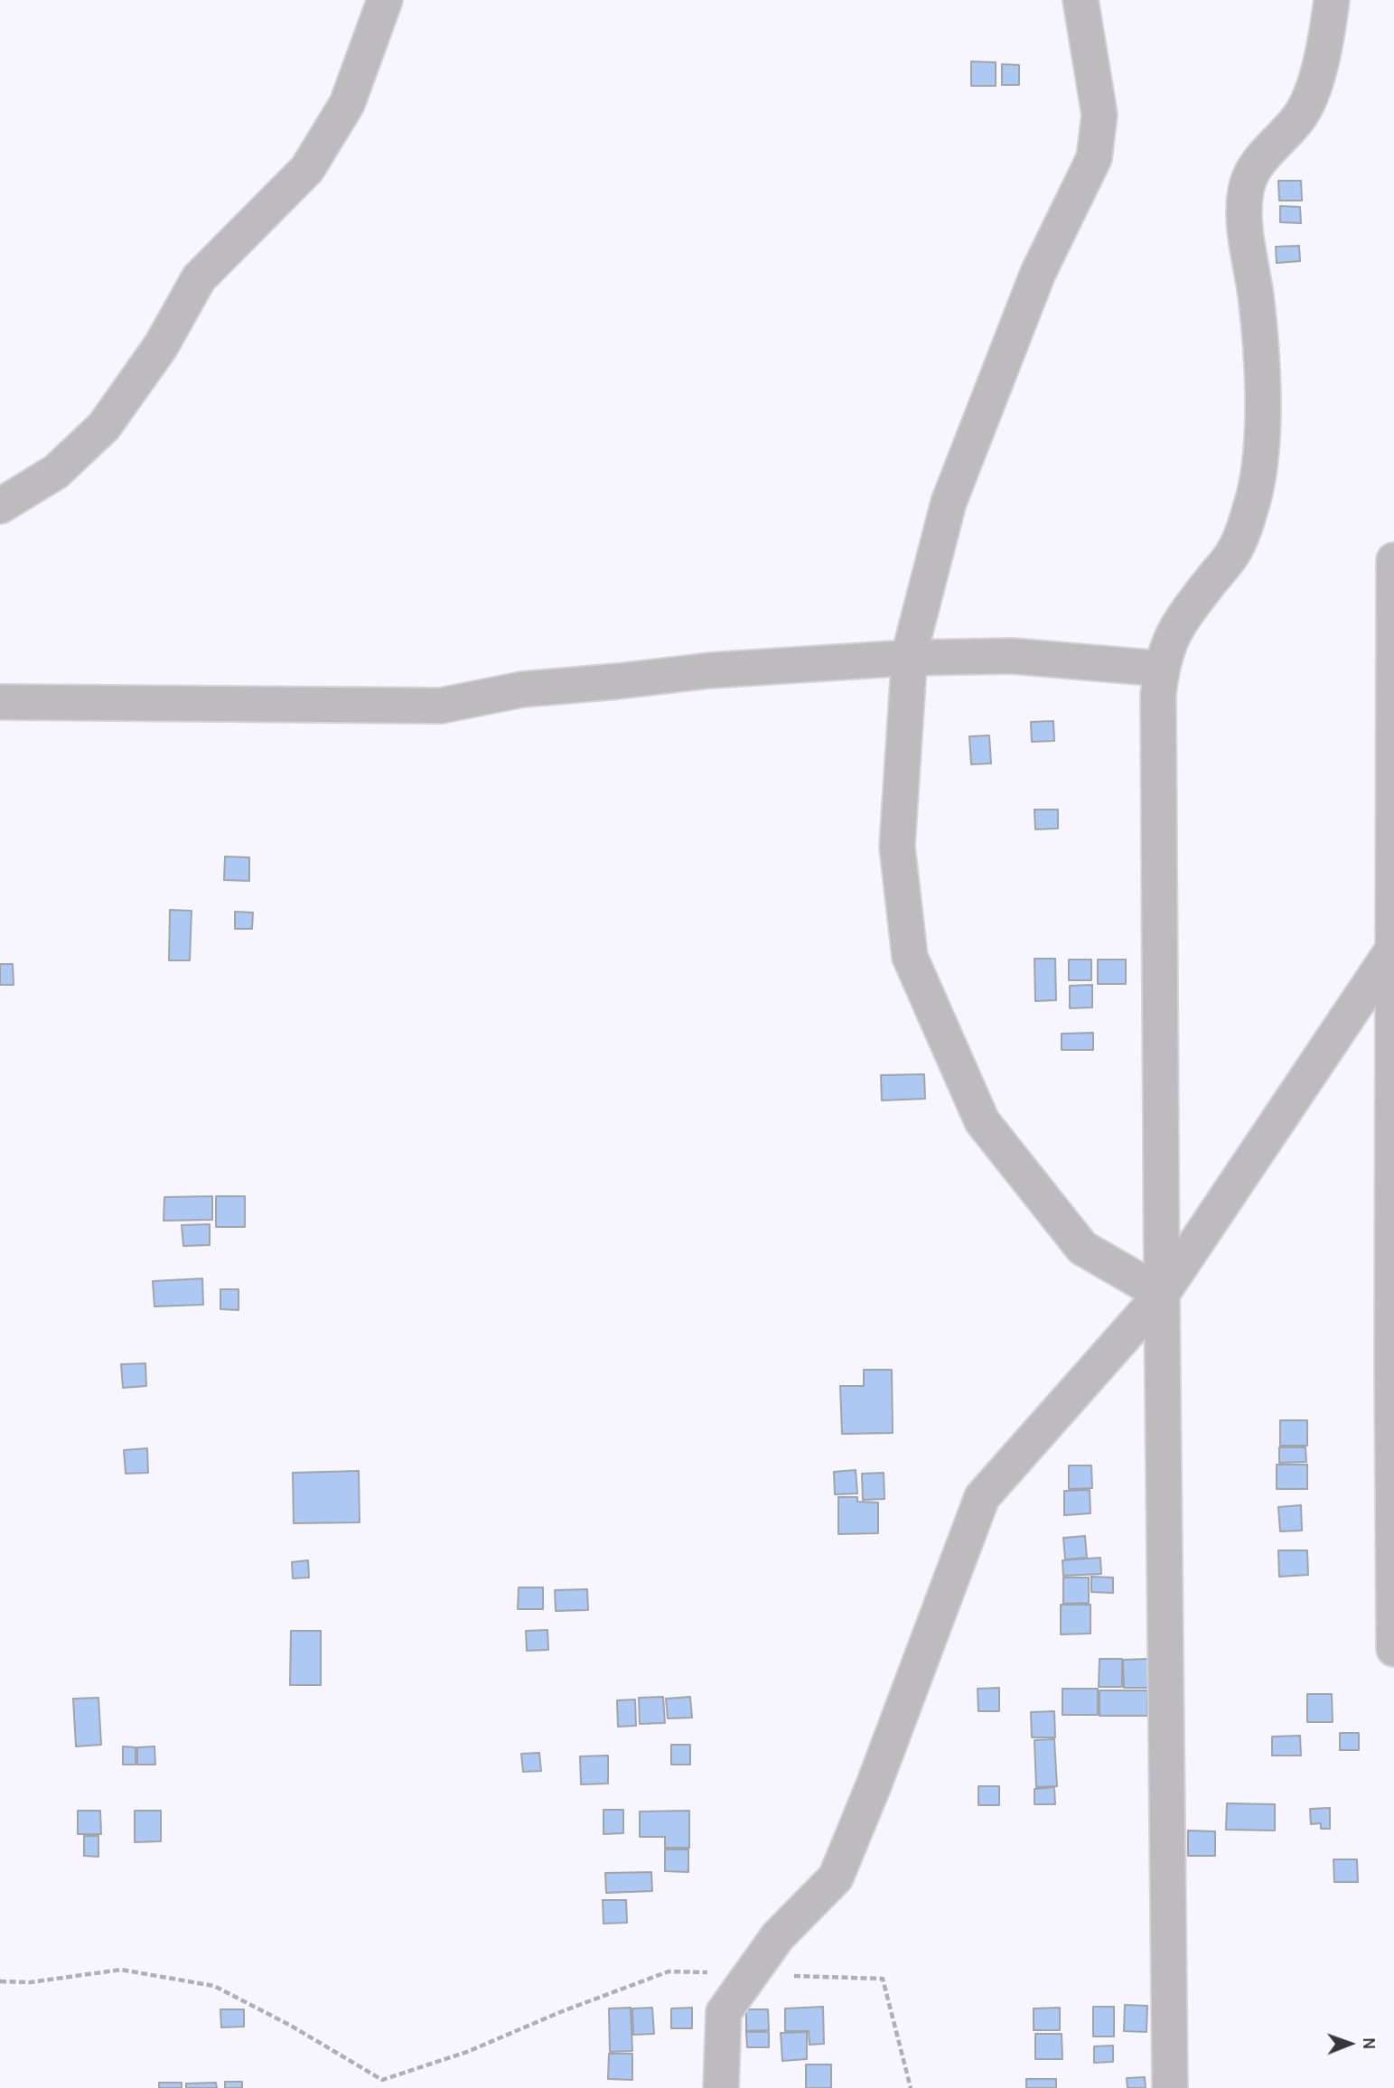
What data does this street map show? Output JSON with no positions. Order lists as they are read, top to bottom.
{
  "north": "right"
}
